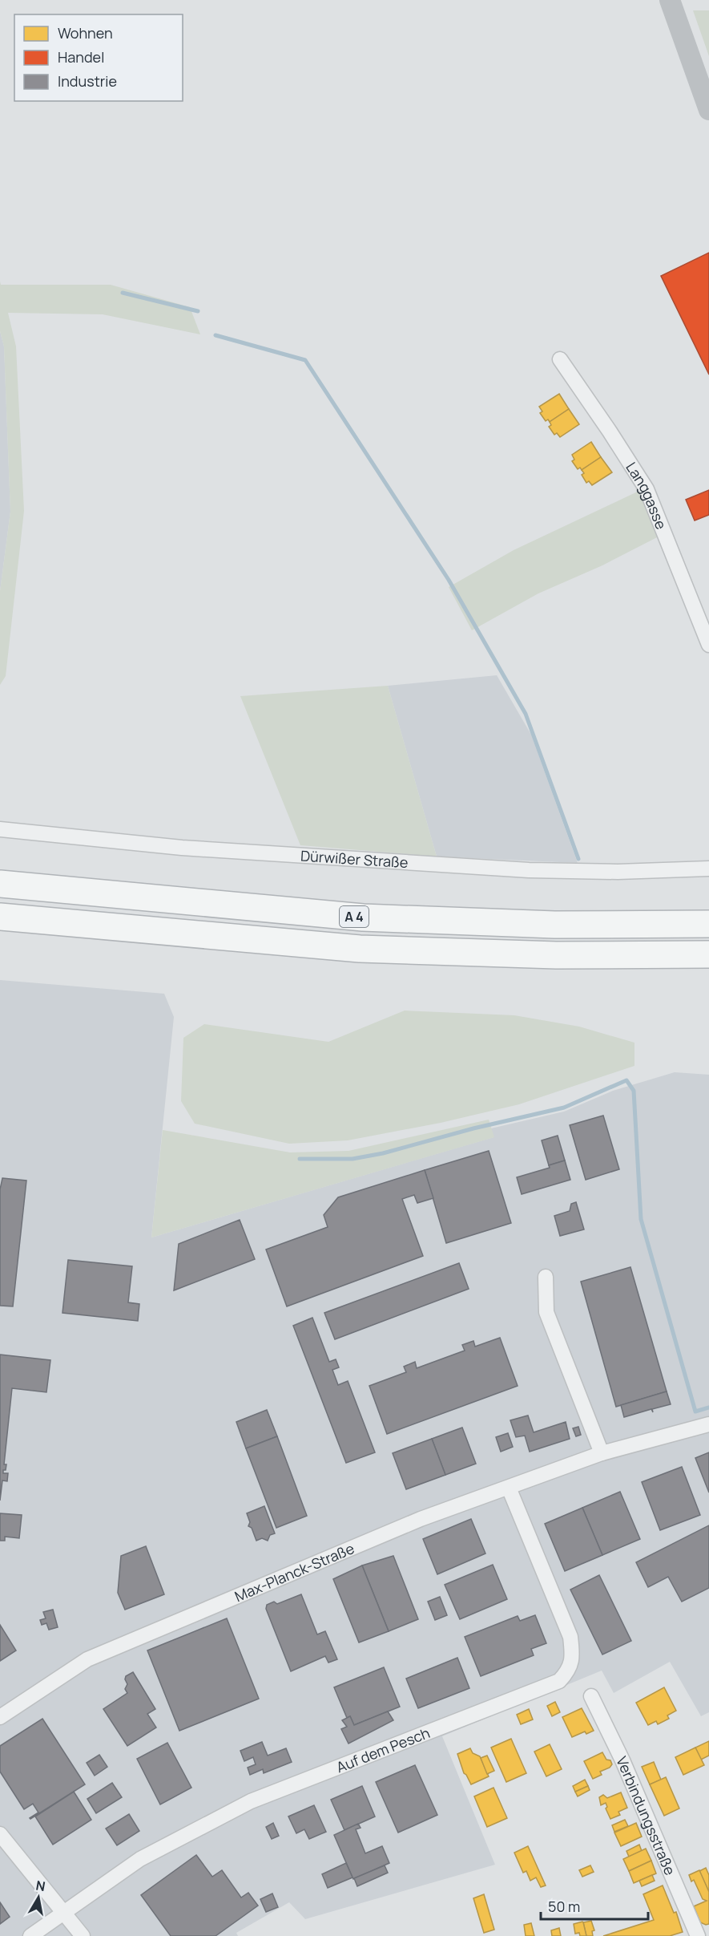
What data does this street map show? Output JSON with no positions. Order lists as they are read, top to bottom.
{
  "streets": {
    "highway": ["A 4"],
    "street": [
      "Langgasse",
      "Dürwißer Straße",
      "Max-Planck-Straße",
      "Auf dem Pesch",
      "Verbindungsstraße"
    ]
  },
  "crossings": [
    ["Max-Planck-Straße", "Auf dem Pesch"]
  ],
  "legend": ["Wohnen", "Handel", "Industrie"],
  "scale_bar": "50 m",
  "north": "top"
}
